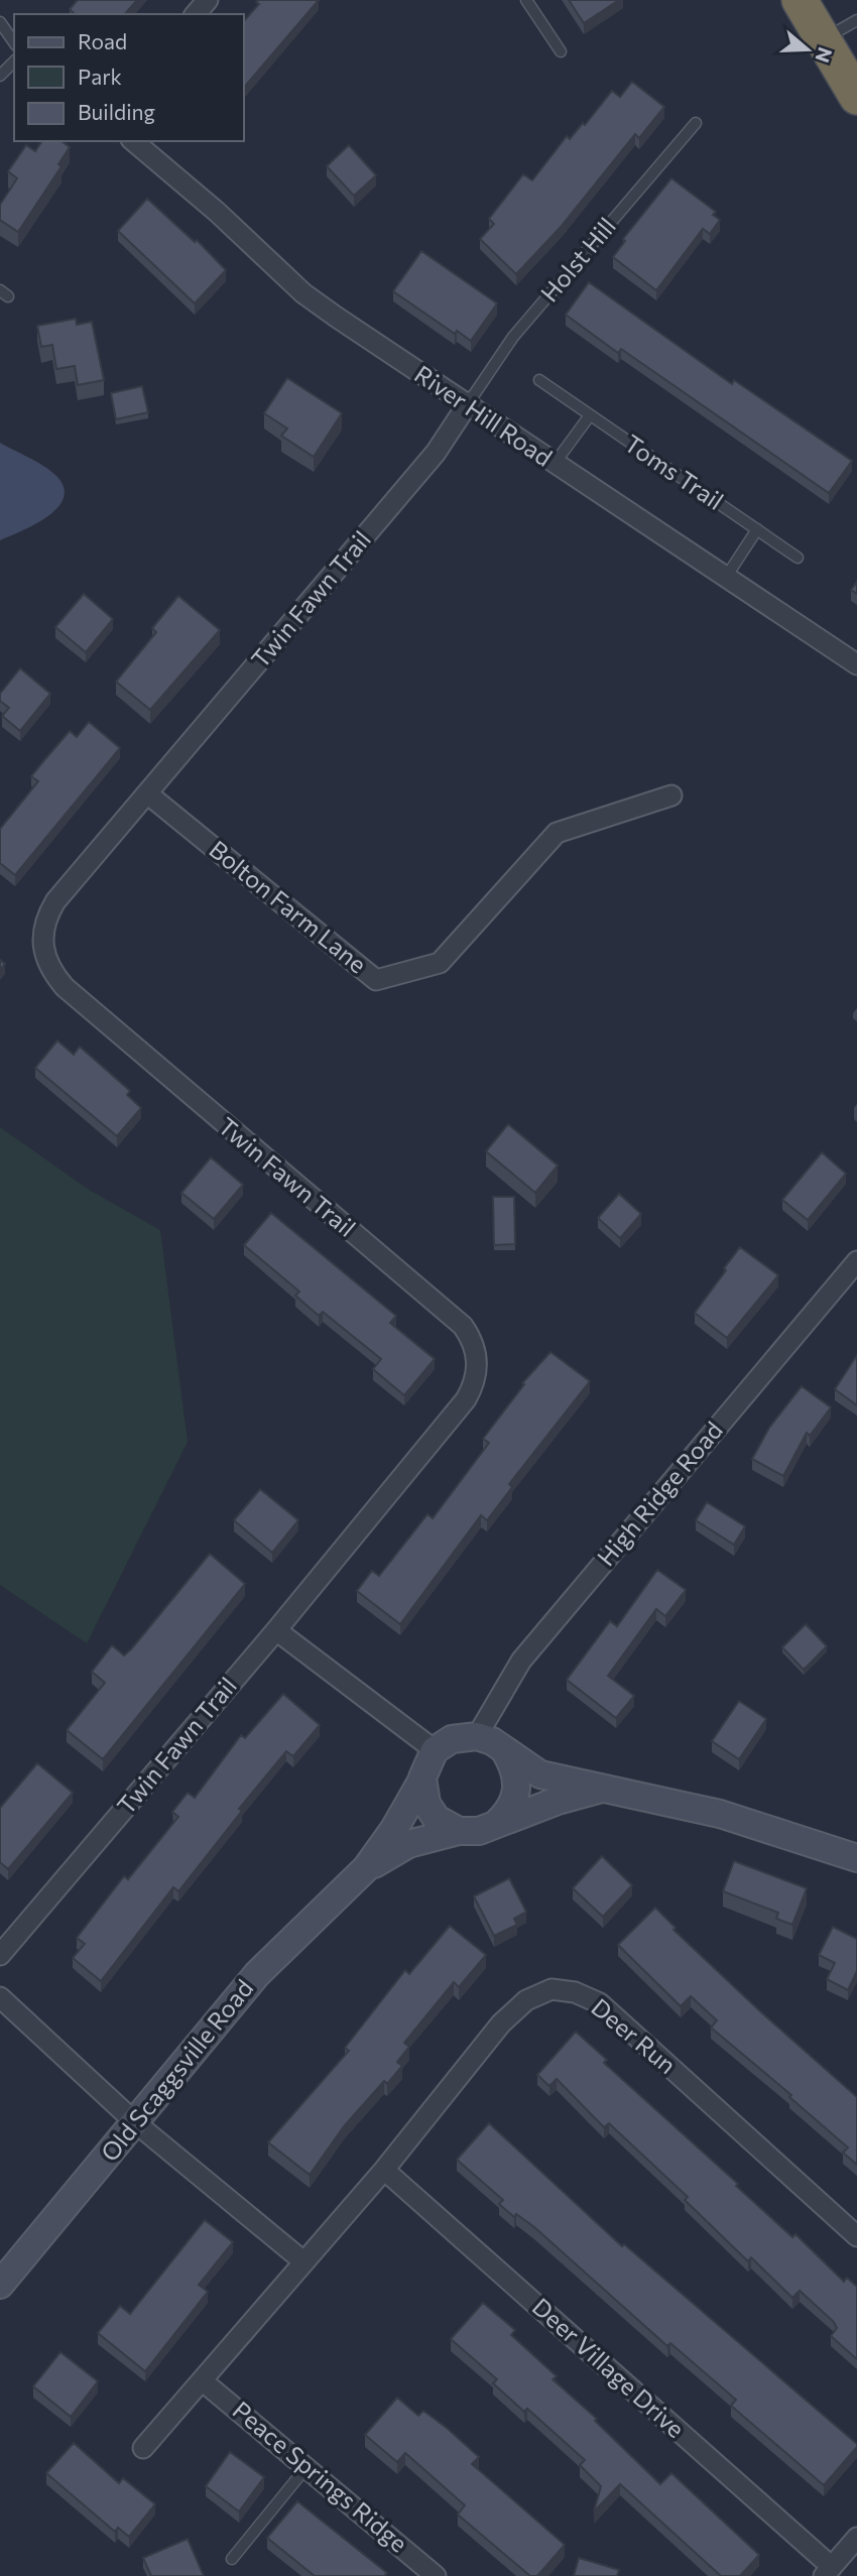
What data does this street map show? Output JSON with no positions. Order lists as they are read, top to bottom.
{
  "streets": {
    "street": [
      "River Hill Road",
      "Twin Fawn Trail",
      "Bolton Farm Lane",
      "High Ridge Road",
      "Deer Run",
      "Old Scaggsville Road",
      "Deer Village Drive",
      "Peace Springs Ridge"
    ],
    "lane": ["Holst Hill", "Toms Trail"]
  },
  "crossings": [
    ["Holst Hill", "River Hill Road"],
    ["Holst Hill", "Twin Fawn Trail"],
    ["River Hill Road", "Twin Fawn Trail"],
    ["Twin Fawn Trail", "Bolton Farm Lane"],
    ["High Ridge Road", "Old Scaggsville Road"],
    ["Deer Run", "Deer Village Drive"],
    ["Deer Run", "Peace Springs Ridge"]
  ],
  "legend": ["Road", "Park", "Building"],
  "north": "right"
}
